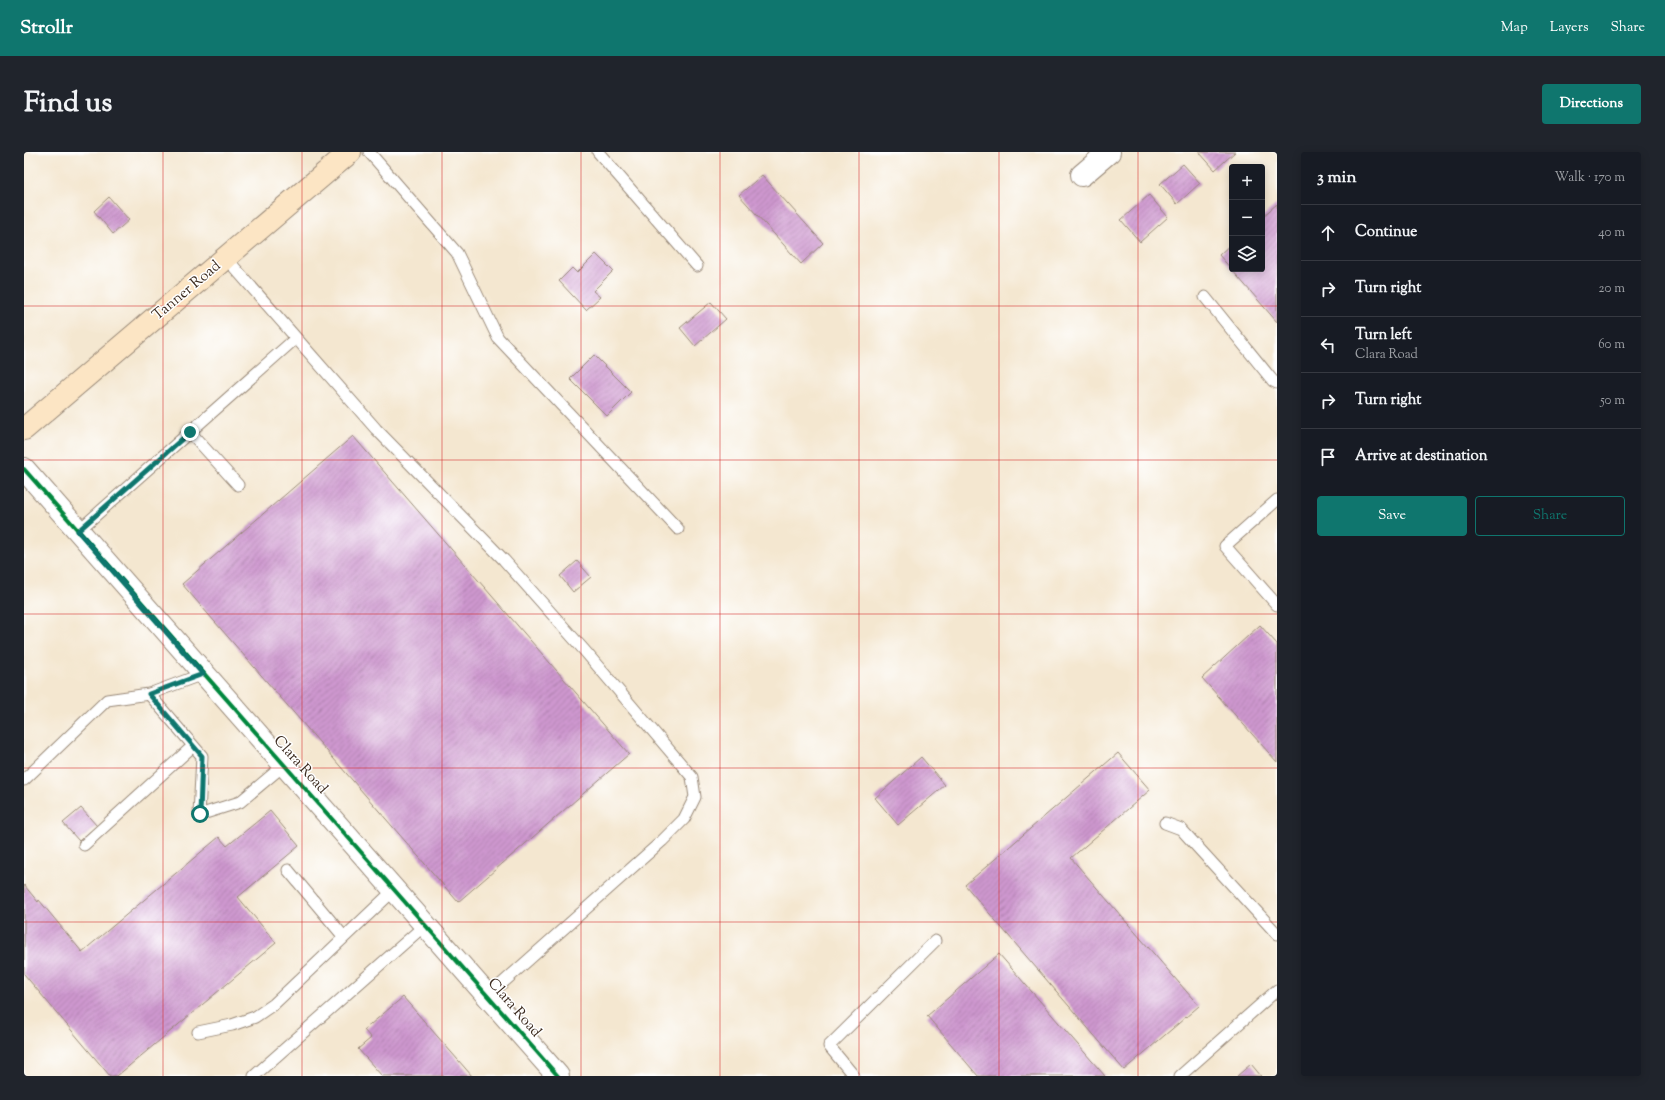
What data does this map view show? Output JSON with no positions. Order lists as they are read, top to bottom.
{
  "streets": {
    "main road": ["Tanner Road"],
    "street": ["Clara Road"]
  },
  "page": {
    "header": "Strollr",
    "nav": ["Map", "Layers", "Share"],
    "title": "Find us",
    "buttons": [
      "Directions",
      ["Save", "Share"]
    ],
    "heading": ["3 min", "Walk · 170 m"],
    "map_buttons": ["+", "−"],
    "list": [
      ["Continue", "40 m"],
      ["Turn right", "20 m"],
      ["Turn left", "Clara Road", "60 m"],
      ["Turn right", "50 m"],
      "Arrive at destination"
    ]
  }
}
